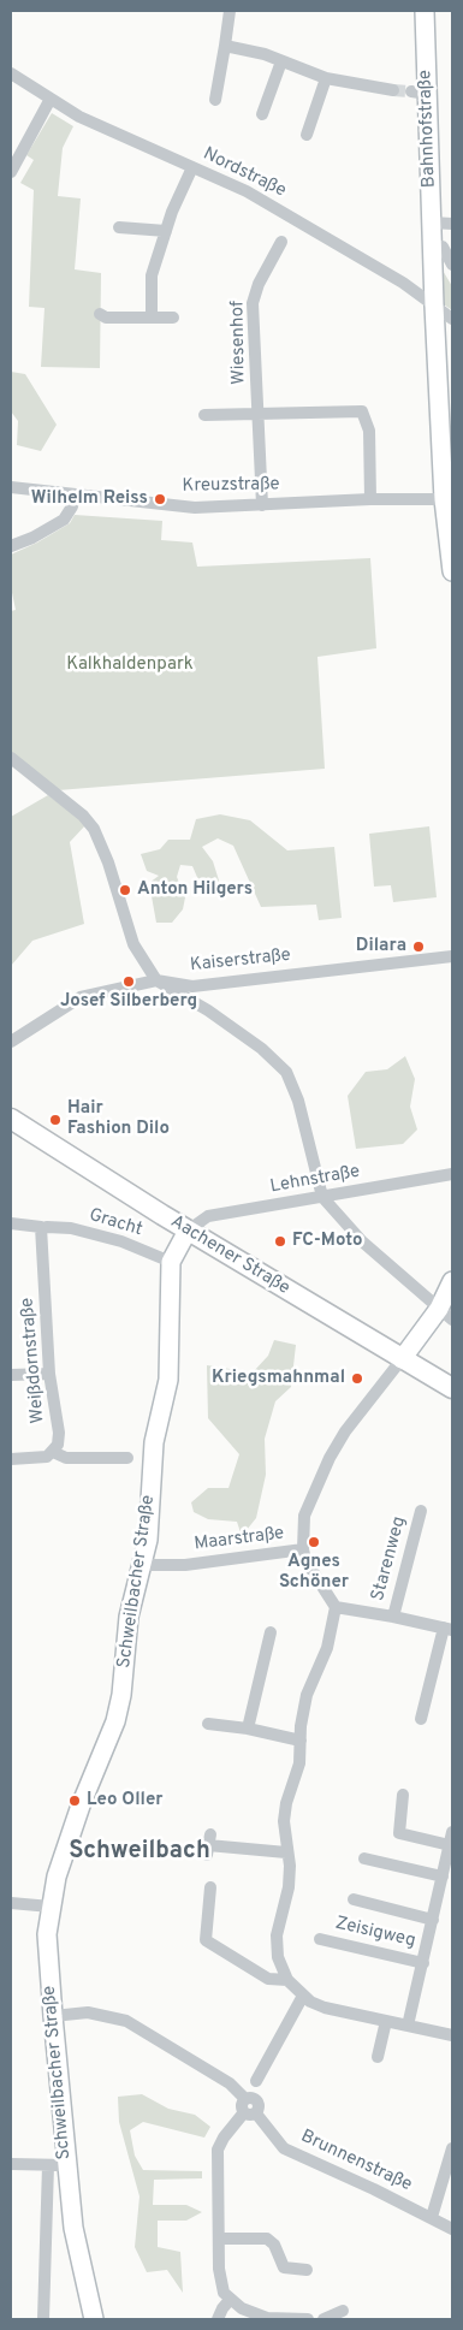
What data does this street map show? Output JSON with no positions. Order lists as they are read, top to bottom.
{
  "streets": {
    "main road": ["Bahnhofstraße", "Aachener Straße", "Schweilbacher Straße"],
    "street": [
      "Nordstraße",
      "Wiesenhof",
      "Kreuzstraße",
      "Kaiserstraße",
      "Lehnstraße",
      "Gracht",
      "Weißdornstraße",
      "Maarstraße",
      "Starenweg",
      "Zeisigweg",
      "Brunnenstraße"
    ]
  },
  "crossings": [
    ["Bahnhofstraße", "Nordstraße"],
    ["Bahnhofstraße", "Kreuzstraße"],
    ["Wiesenhof", "Kreuzstraße"],
    ["Lehnstraße", "Aachener Straße"],
    ["Lehnstraße", "Schweilbacher Straße"],
    ["Gracht", "Weißdornstraße"],
    ["Gracht", "Schweilbacher Straße"],
    ["Aachener Straße", "Maarstraße"],
    ["Aachener Straße", "Schweilbacher Straße"],
    ["Maarstraße", "Schweilbacher Straße"],
    ["Schweilbacher Straße", "Brunnenstraße"]
  ],
  "districts": ["Schweilbach"],
  "parks": ["Kalkhaldenpark"],
  "places": [
    "Wilhelm Reiss",
    "Anton Hilgers",
    "Dilara",
    "Josef Silberberg",
    "Hair Fashion Dilo",
    "FC-Moto",
    "Kriegsmahnmal",
    "Agnes Schöner",
    "Leo Oller"
  ]
}
